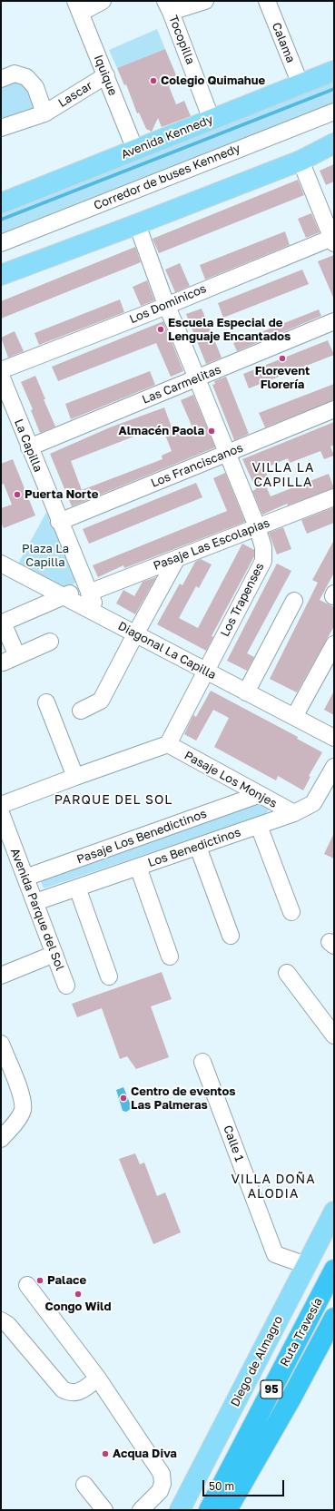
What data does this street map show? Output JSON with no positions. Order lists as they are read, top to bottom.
{
  "streets": {
    "highway": ["Ruta Travesía", "95"],
    "main road": ["Avenida Kennedy", "Diego de Almagro"],
    "street": [
      "Tocopilla",
      "Calama",
      "Iquique",
      "Lascar",
      "Corredor de buses Kennedy",
      "Los Dominicos",
      "Las Carmelitas",
      "La Capilla",
      "Los Franciscanos",
      "Pasaje Las Escolapias",
      "Los Trapenses",
      "Diagonal La Capilla",
      "Pasaje Los Monjes",
      "Pasaje Los Benedictinos",
      "Los Benedictinos",
      "Avenida Parque del Sol",
      "Calle 1"
    ]
  },
  "crossings": [
    ["Tocopilla", "Avenida Kennedy"],
    ["Calama", "Avenida Kennedy"],
    ["Iquique", "Lascar"],
    ["Iquique", "Avenida Kennedy"],
    ["Los Dominicos", "Los Trapenses"],
    ["Las Carmelitas", "La Capilla"],
    ["Las Carmelitas", "Los Trapenses"],
    ["La Capilla", "Los Franciscanos"],
    ["La Capilla", "Pasaje Las Escolapias"],
    ["La Capilla", "Diagonal La Capilla"],
    ["Los Franciscanos", "Los Trapenses"],
    ["Pasaje Las Escolapias", "Los Trapenses"],
    ["Pasaje Las Escolapias", "Diagonal La Capilla"],
    ["Los Trapenses", "Diagonal La Capilla"],
    ["Los Trapenses", "Pasaje Los Monjes"],
    ["Pasaje Los Monjes", "Pasaje Los Benedictinos"],
    ["Pasaje Los Monjes", "Los Benedictinos"],
    ["Pasaje Los Benedictinos", "Avenida Parque del Sol"],
    ["Los Benedictinos", "Avenida Parque del Sol"],
    ["Calle 1", "Diego de Almagro"]
  ],
  "districts": ["VILLA LA CAPILLA", "PARQUE DEL SOL", "VILLA DOÑA ALODIA"],
  "parks": ["Plaza La Capilla"],
  "places": [
    "Colegio Quimahue",
    "Escuela Especial de Lenguaje Encantados",
    "Florevent Florería",
    "Almacén Paola",
    "Puerta Norte",
    "Centro de eventos Las Palmeras",
    "Palace",
    "Congo Wild",
    "Acqua Diva"
  ],
  "scale_bar": "50 m"
}
